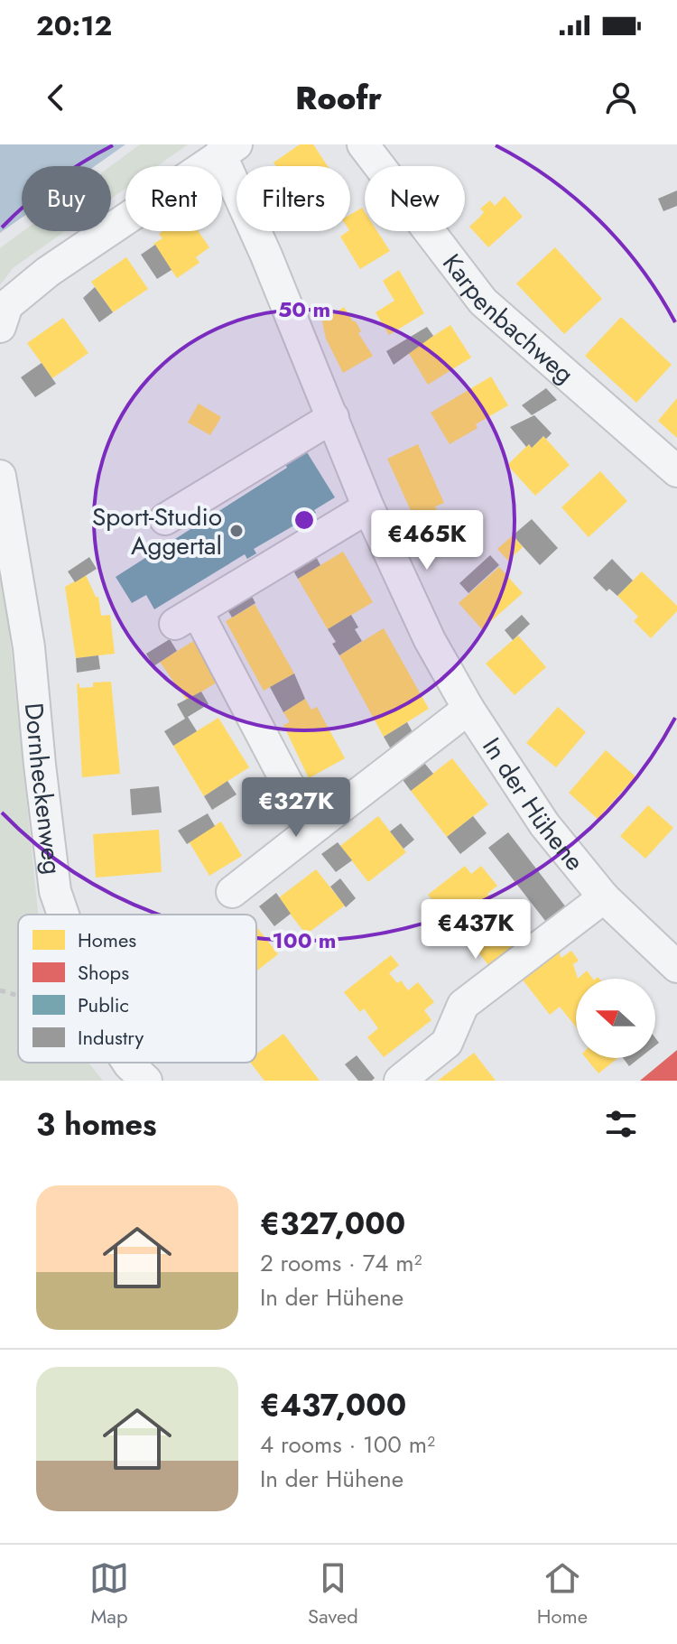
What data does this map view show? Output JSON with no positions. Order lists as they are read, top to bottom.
{
  "streets": {
    "street": ["Karpenbachweg", "Dornheckenweg", "In der Hühene"]
  },
  "places": ["Sport-Studio Aggertal"],
  "legend": [
    "Homes",
    "Shops",
    "Public",
    "Industry"
  ],
  "north": "left",
  "page": {
    "status": "20:12",
    "header": "Roofr",
    "chip": [
      "Buy",
      "Rent",
      "Filters",
      "New"
    ],
    "price": ["€465K", "€327K", "€437K"],
    "heading": "3 homes",
    "list": [
      {
        "name": "€327,000",
        "note": "2 rooms · 74 m² · In der Hühene"
      },
      {
        "name": "€437,000",
        "note": "4 rooms · 100 m² · In der Hühene"
      }
    ],
    "tabs": ["Map", "Saved", "Home"]
  },
  "rings": ["50 m", "100 m"]
}
